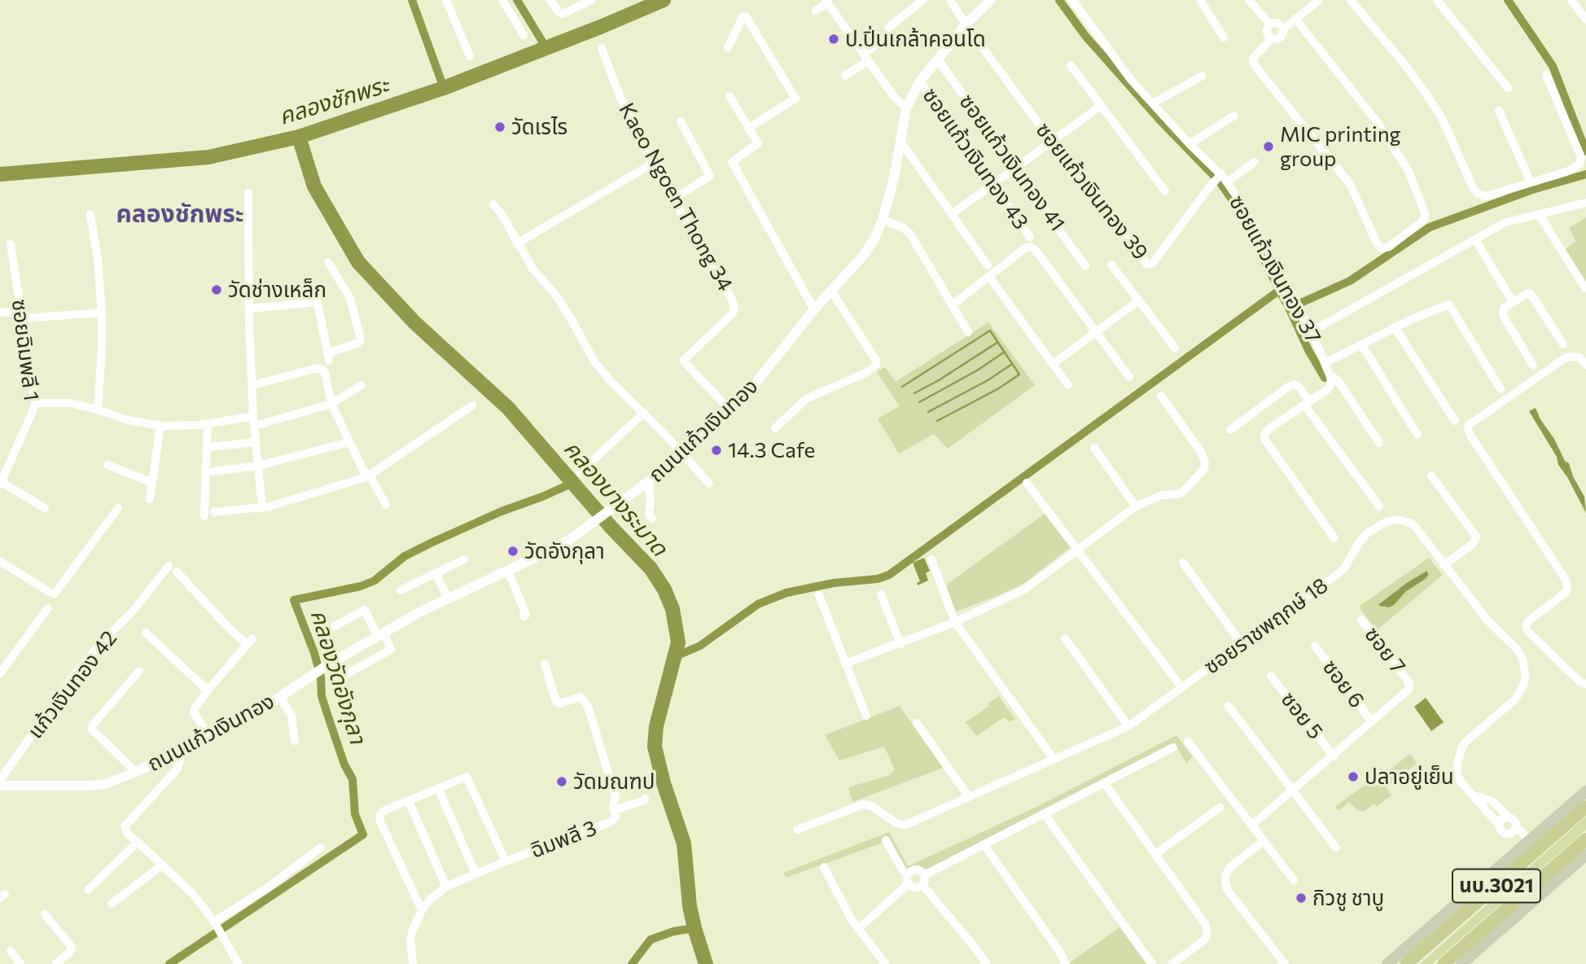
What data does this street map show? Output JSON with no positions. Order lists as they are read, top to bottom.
{
  "streets": {
    "main road": ["นบ.3021"],
    "street": [
      "ซอยแก้วเงินทอง 43",
      "ซอยแก้วเงินทอง 41",
      "ซอยแก้วเงินทอง 39",
      "Kaeo Ngoen Thong 34",
      "ซอยแก้วเงินทอง 37",
      "ซอยฉิมพลี 1",
      "ถนนแก้วเงินทอง",
      "ซอยราชพฤกษ์ 18",
      "ซอย 7",
      "ซอย 6",
      "แก้วเงินทอง 42",
      "ซอย 5",
      "ฉิมพลี 3"
    ]
  },
  "crossings": [
    ["ซอยแก้วเงินทอง 43", "ถนนแก้วเงินทอง"],
    ["ซอยแก้วเงินทอง 41", "ถนนแก้วเงินทอง"],
    ["ซอยแก้วเงินทอง 39", "ซอยแก้วเงินทอง 37"],
    ["ซอยแก้วเงินทอง 39", "ถนนแก้วเงินทอง"],
    ["Kaeo Ngoen Thong 34", "ถนนแก้วเงินทอง"],
    ["ซอยราชพฤกษ์ 18", "นบ.3021"],
    ["ซอย 7", "ซอย 6"]
  ],
  "districts": ["คลองชักพระ"],
  "water": ["คลองชักพระ", "คลองบางระมาด", "คลองวัดอังกุลา"],
  "places": [
    "ป.ปิ่นเกล้าคอนโด",
    "วัดเรไร",
    "MIC printing group",
    "วัดช่างเหล็ก",
    "14.3 Cafe",
    "วัดอังกุลา",
    "ปลาอยู่เย็น",
    "วัดมณฑป",
    "กิวชู ชาบู"
  ]
}
